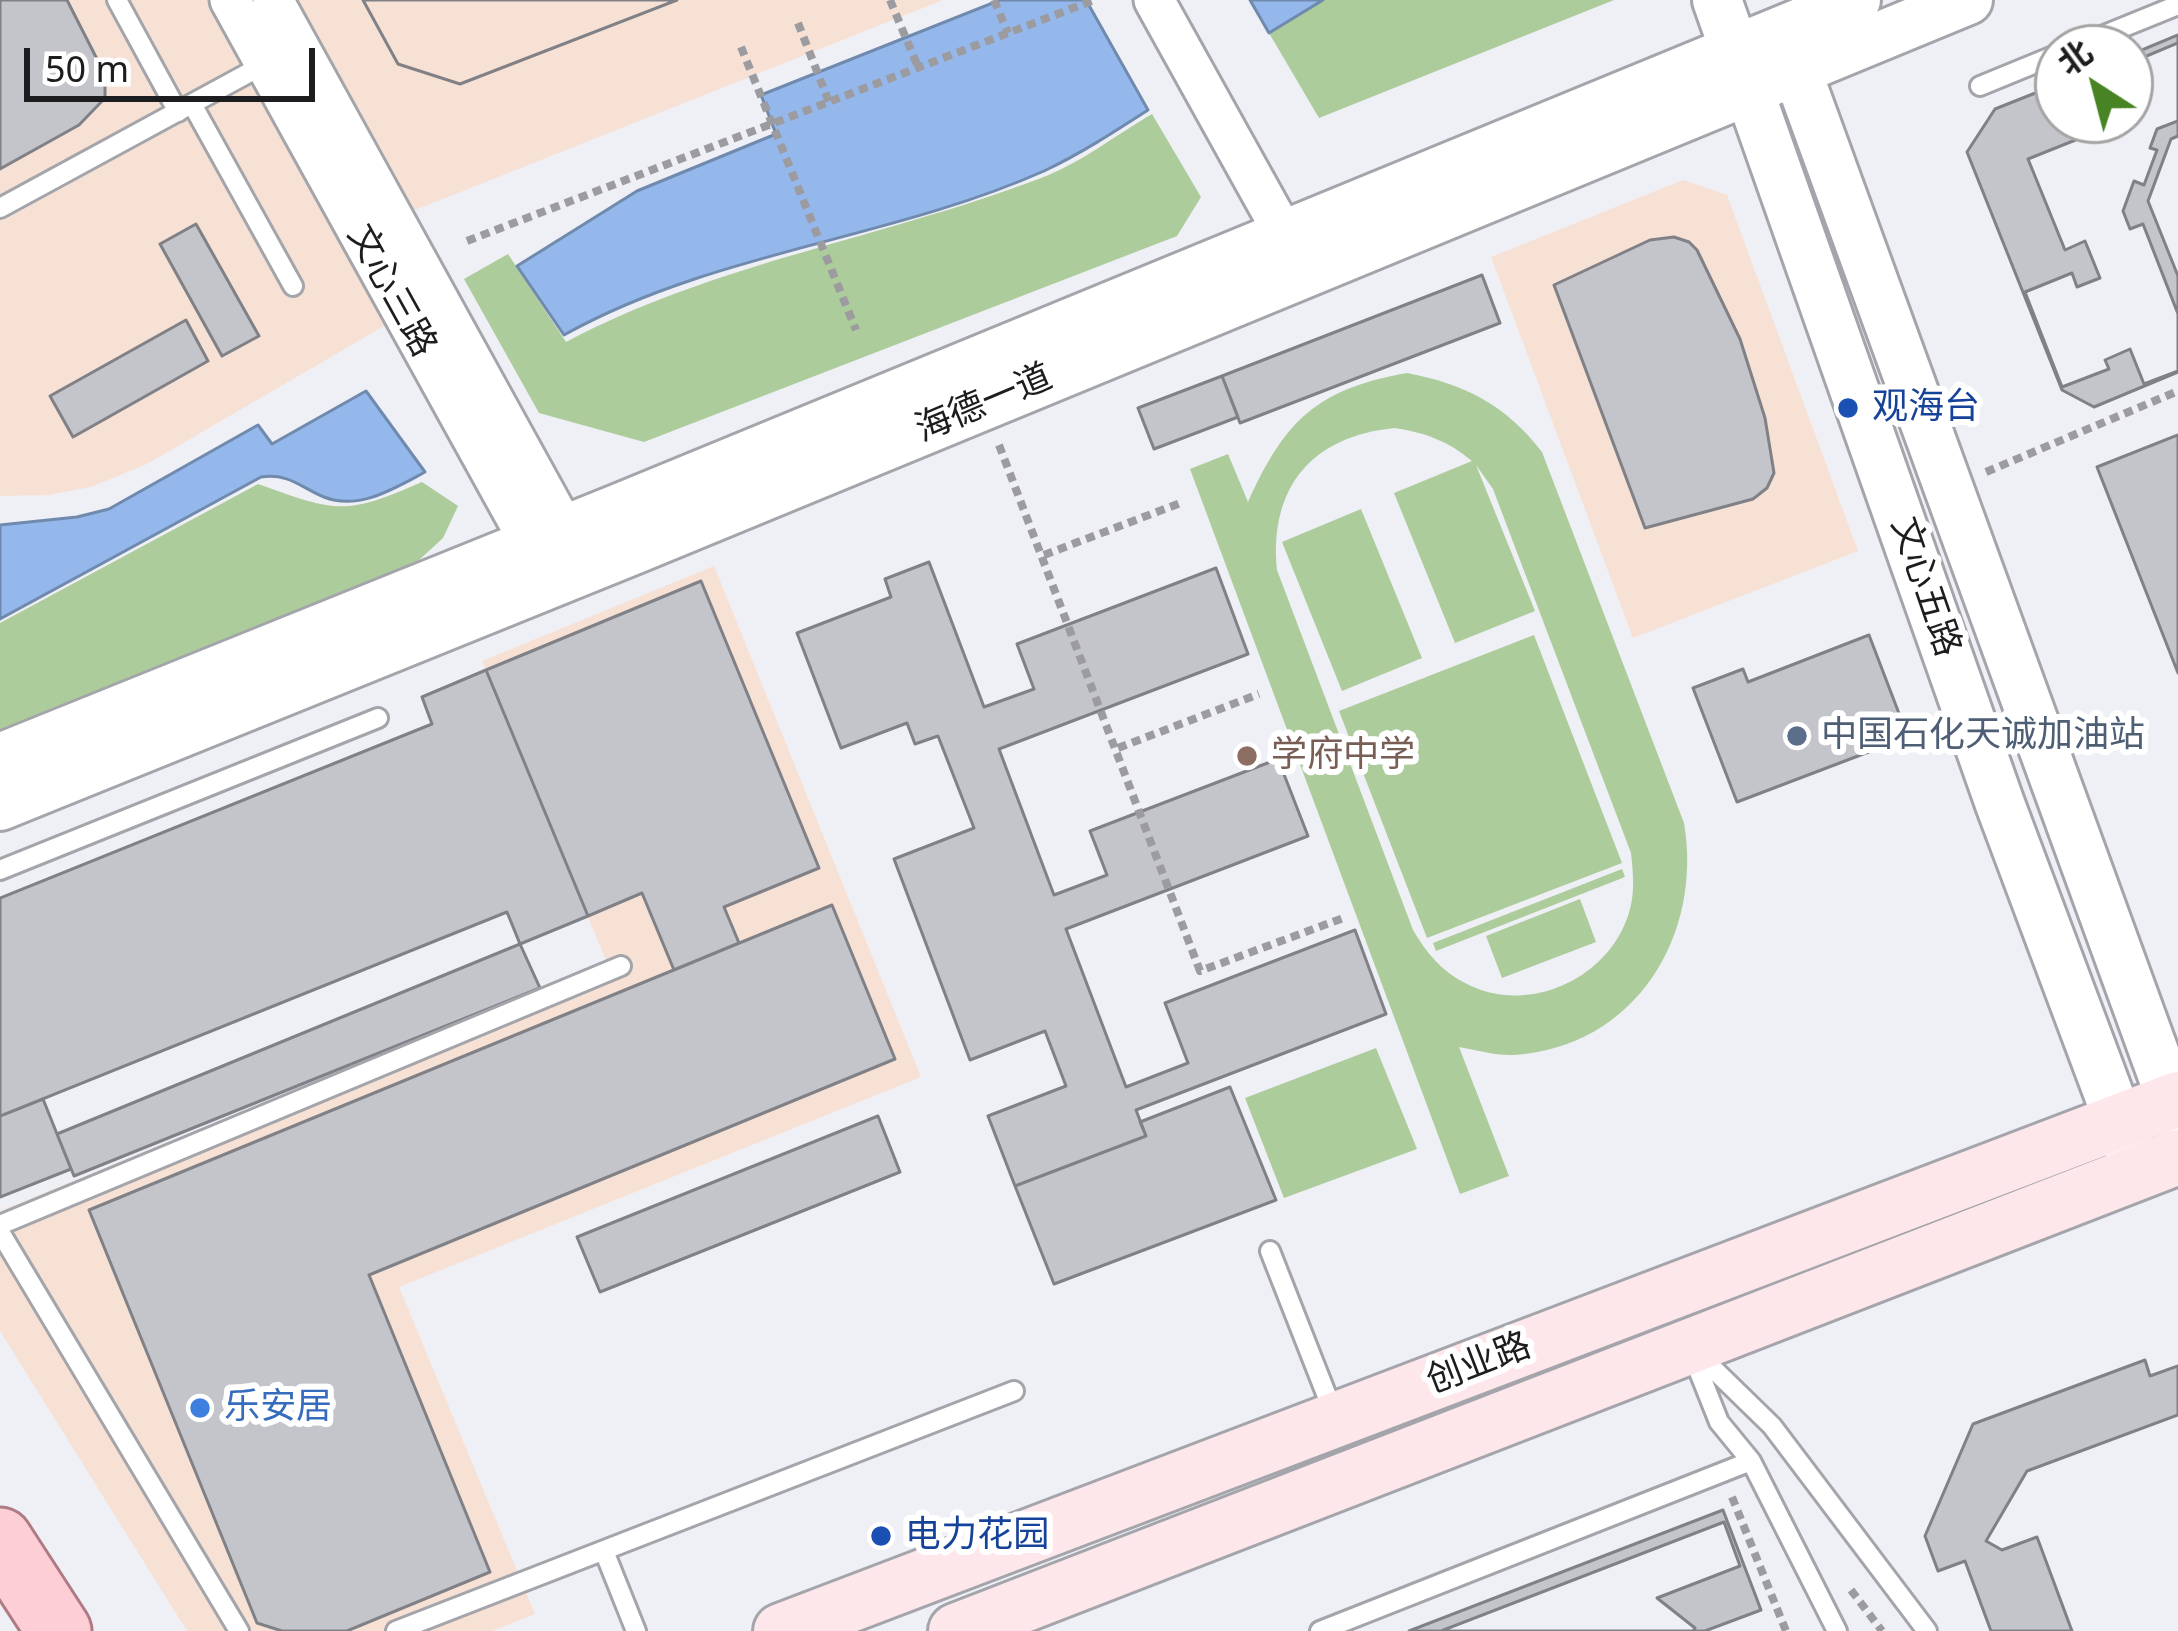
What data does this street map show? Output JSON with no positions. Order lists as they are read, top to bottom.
{
  "streets": {
    "main road": ["创业路"],
    "street": ["文心三路", "海德一道", "文心五路"]
  },
  "crossings": [
    ["文心三路", "海德一道"],
    ["海德一道", "文心五路"],
    ["文心五路", "创业路"]
  ],
  "places": [
    "观海台",
    "中国石化天诚加油站",
    "学府中学",
    "乐安居",
    "电力花园"
  ],
  "scale_bar": "50 m",
  "north": "top left"
}
